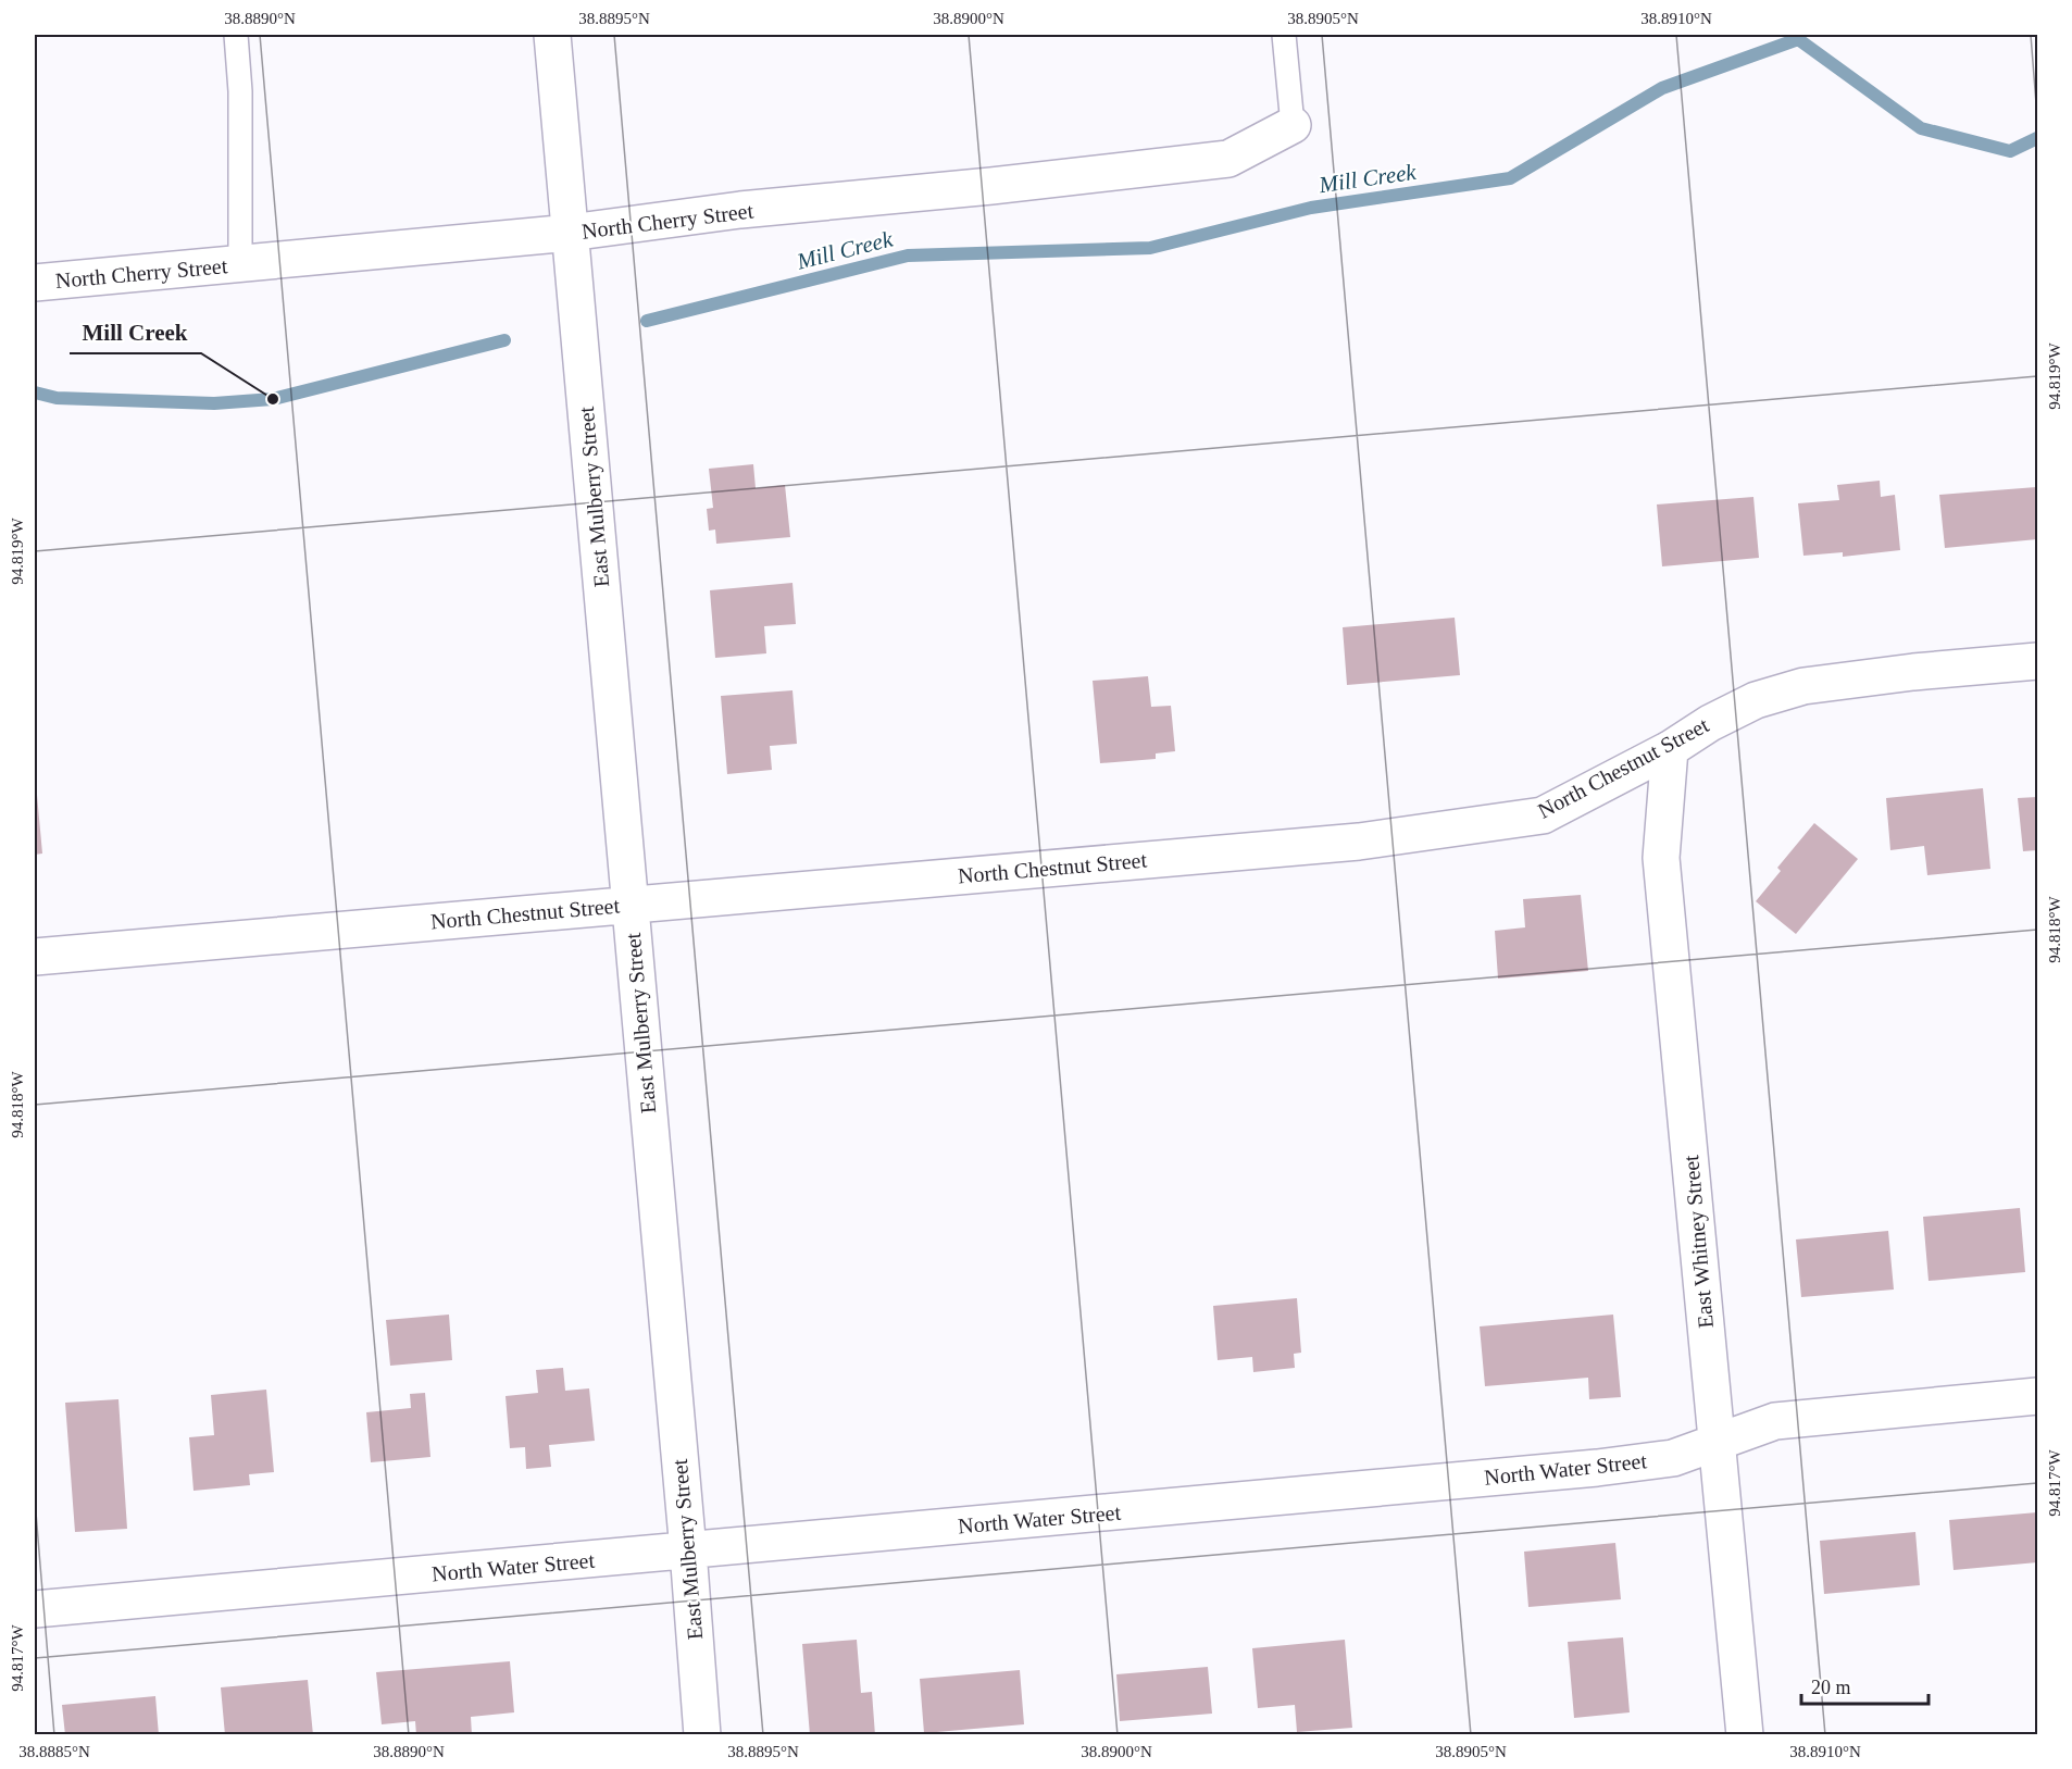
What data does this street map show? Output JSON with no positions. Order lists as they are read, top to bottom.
{
  "streets": {
    "street": [
      "North Cherry Street",
      "East Mulberry Street",
      "North Chestnut Street",
      "East Whitney Street",
      "North Water Street"
    ]
  },
  "crossings": [
    ["North Cherry Street", "East Mulberry Street"],
    ["East Mulberry Street", "North Chestnut Street"],
    ["East Mulberry Street", "North Water Street"],
    ["North Chestnut Street", "East Whitney Street"],
    ["East Whitney Street", "North Water Street"]
  ],
  "water": ["Mill Creek"],
  "places": ["Mill Creek"],
  "scale_bar": "20 m",
  "coordinates": [
    "38.8890°N",
    "38.8895°N",
    "38.8900°N",
    "38.8905°N",
    "38.8910°N",
    "94.819°W",
    "94.818°W",
    "94.817°W",
    "38.8885°N"
  ]
}
